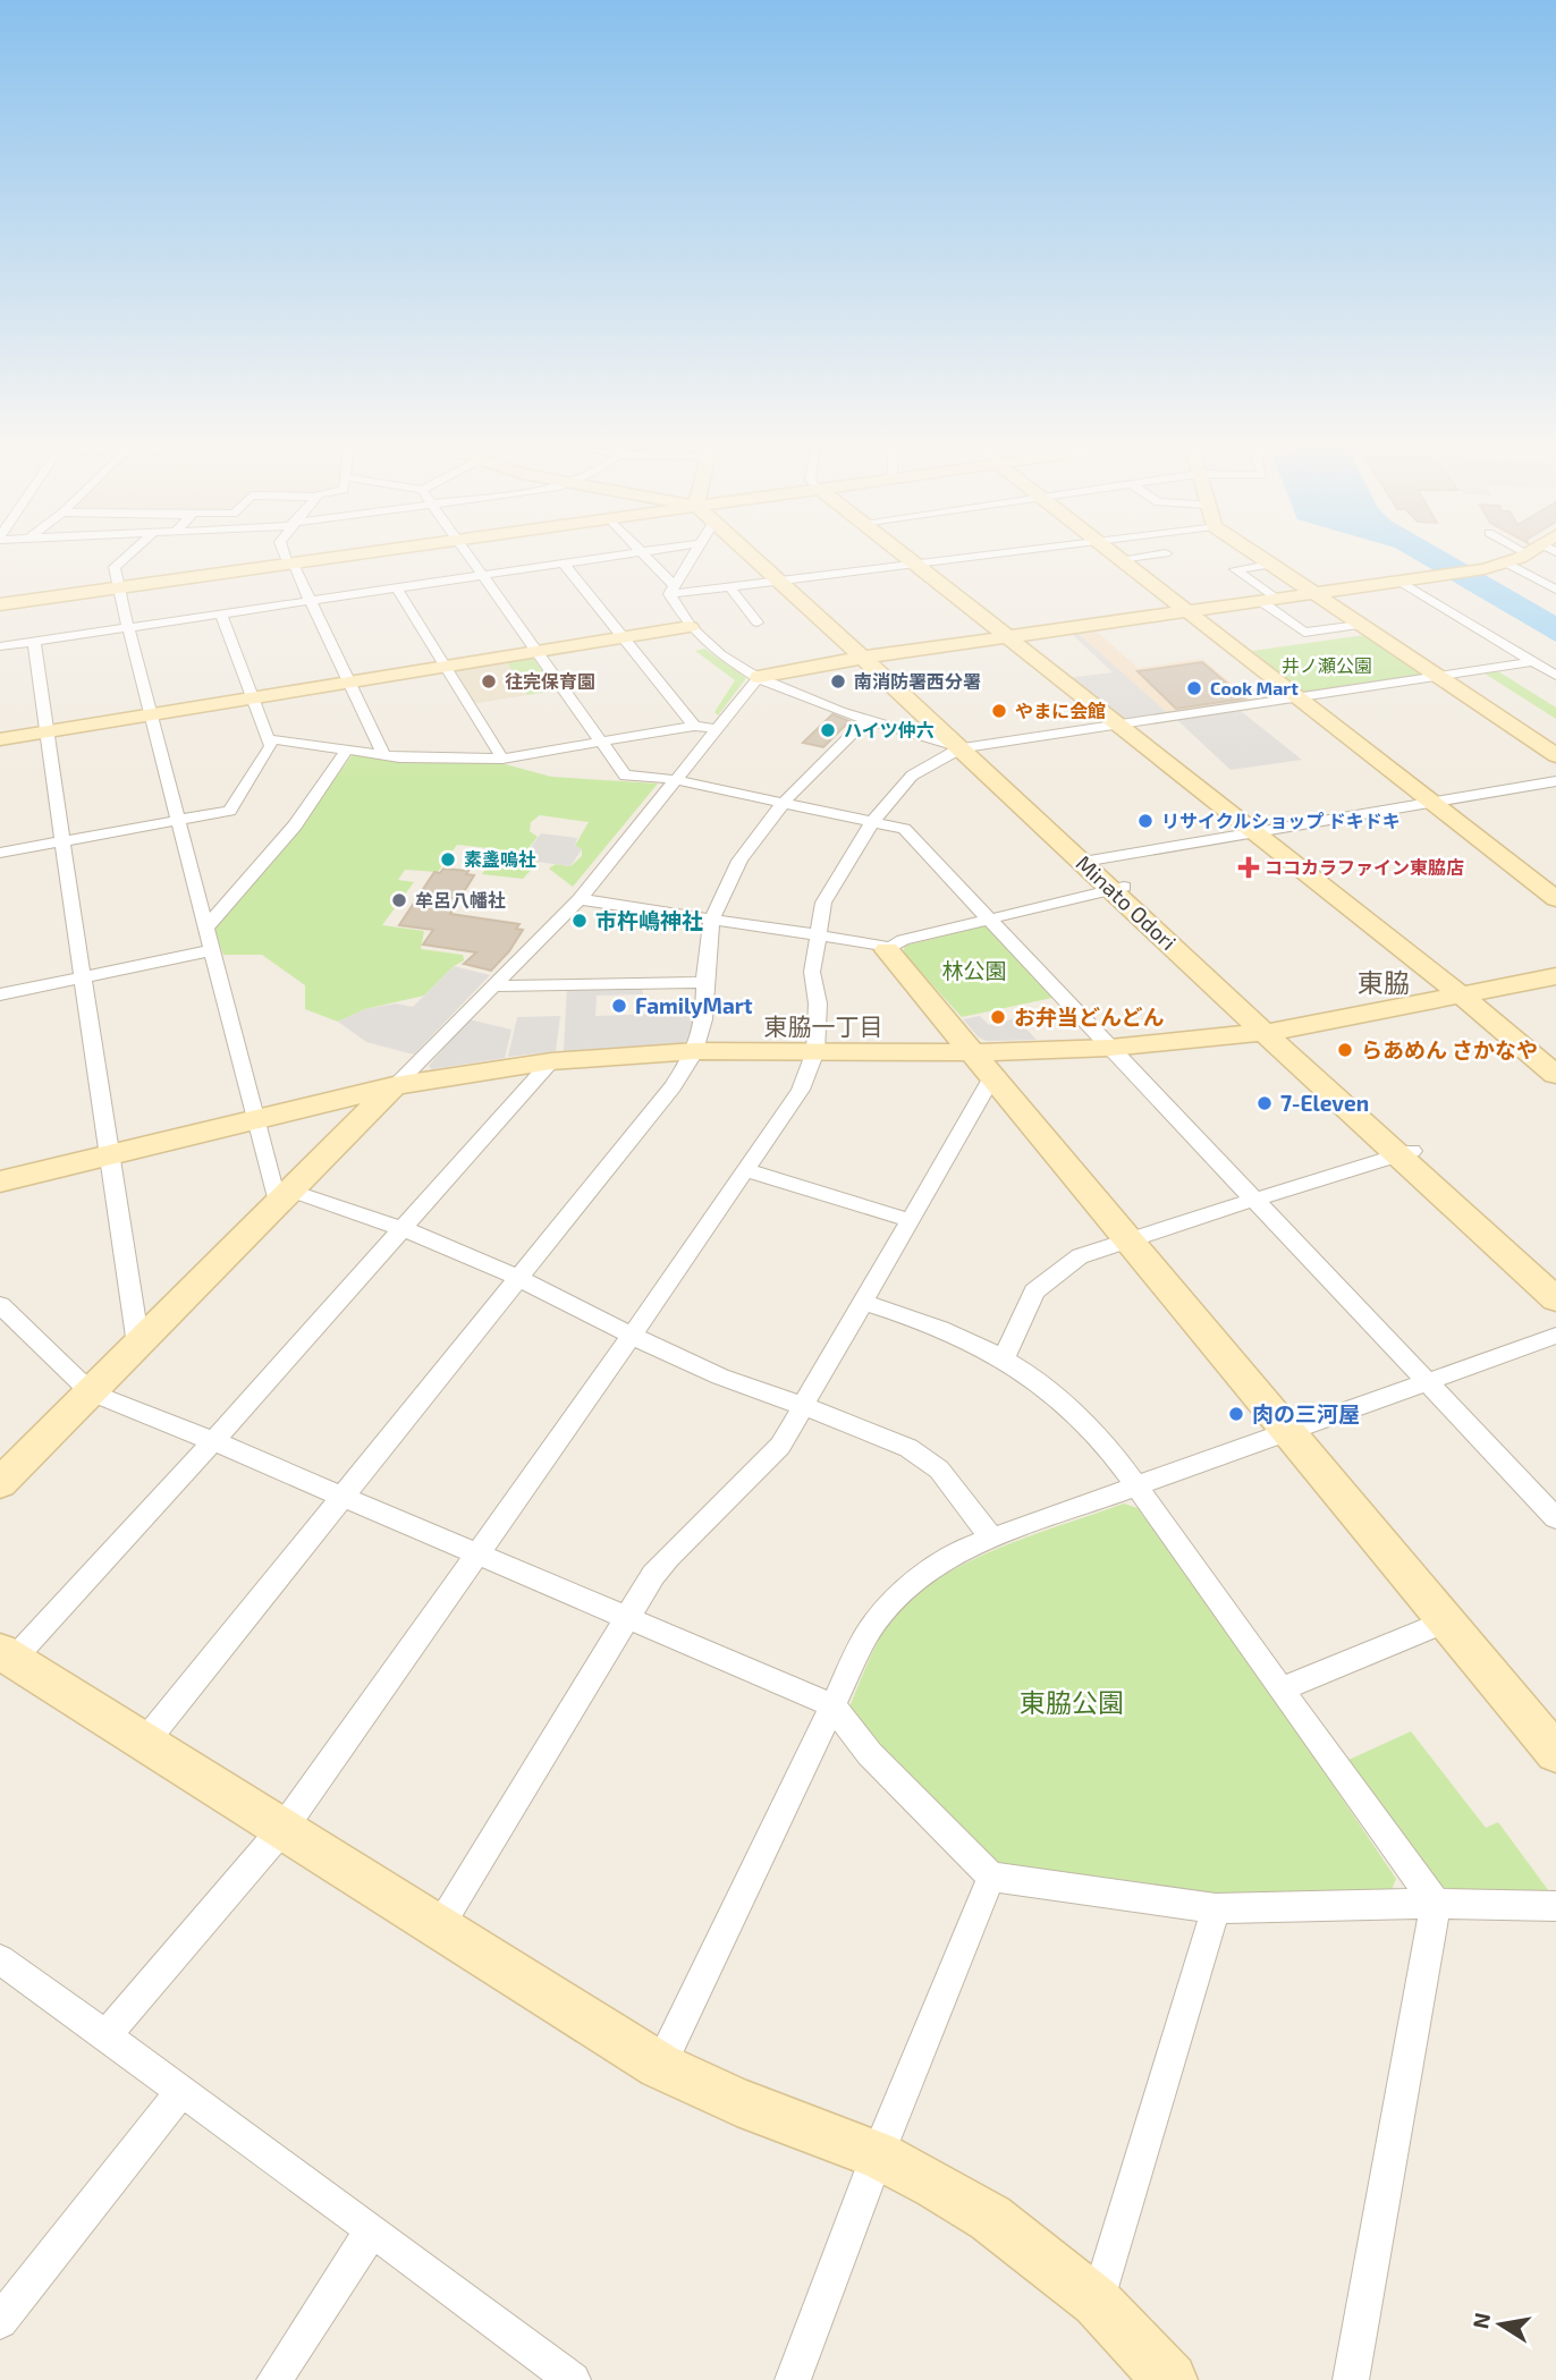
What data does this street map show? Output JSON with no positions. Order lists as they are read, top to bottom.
{
  "streets": {
    "street": ["Minato Odori"]
  },
  "districts": ["東脇", "東脇一丁目"],
  "parks": ["井ノ瀬公園", "林公園", "東脇公園"],
  "places": {
    "other": [
      "往完保育園",
      "南消防署西分署",
      "Cook Mart",
      "やまに会館",
      "ハイツ仲六",
      "リサイクルショップ ドキドキ",
      "素盞嗚社",
      "牟呂八幡社",
      "市杵嶋神社",
      "FamilyMart",
      "お弁当どんどん",
      "らあめん さかなや",
      "7-Eleven",
      "肉の三河屋"
    ],
    "health": ["ココカラファイン東脇店"]
  },
  "north": "left"
}
